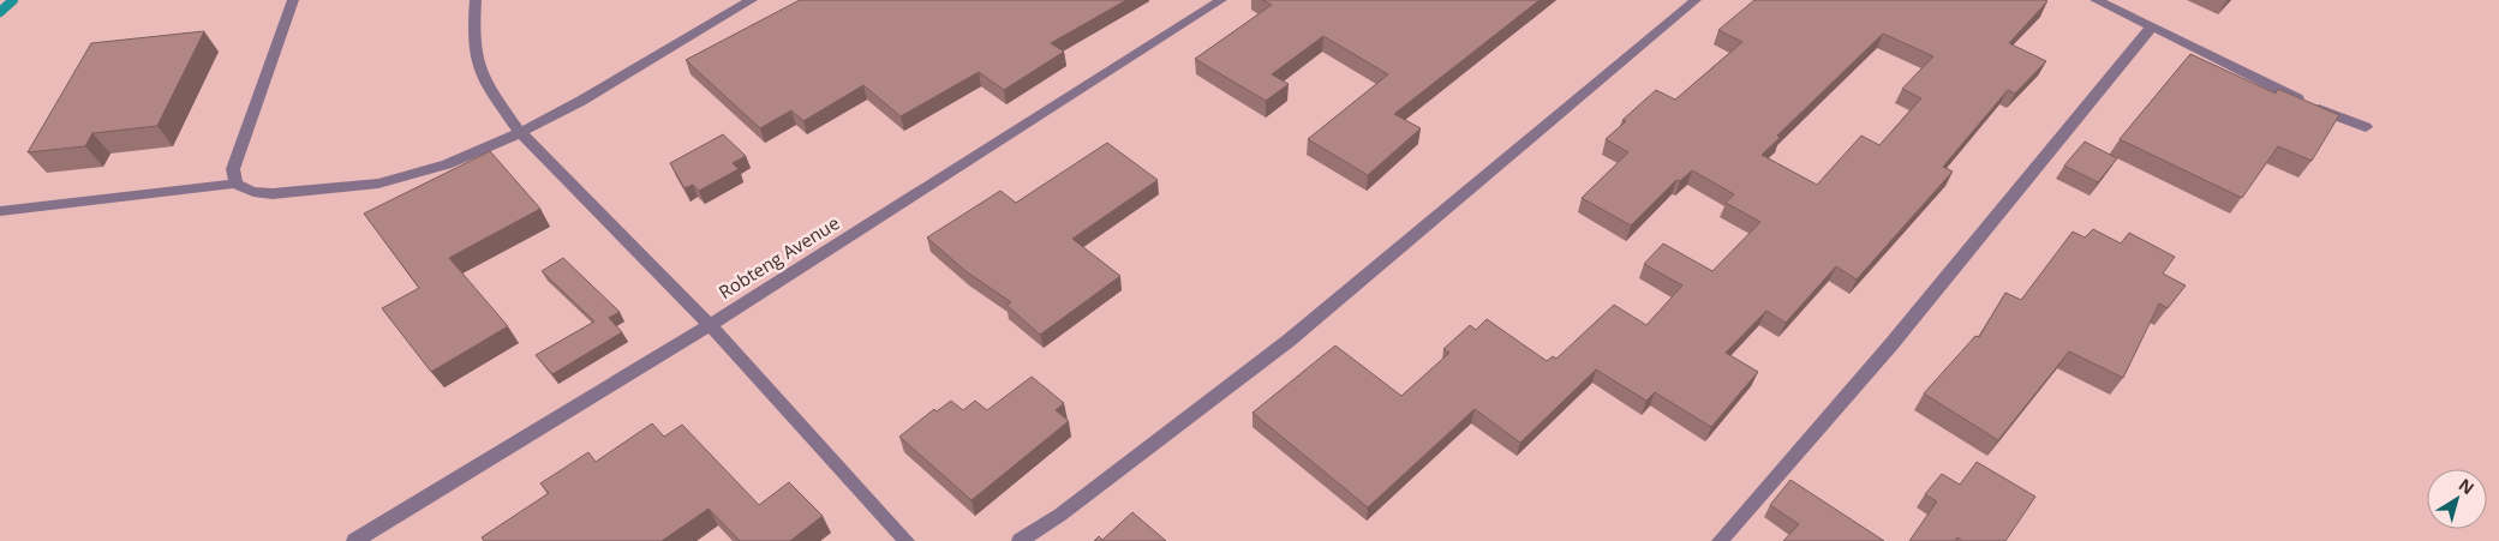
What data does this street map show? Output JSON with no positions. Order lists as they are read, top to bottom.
{
  "streets": {
    "street": ["Robteng Avenue"]
  },
  "north": "top right"
}
